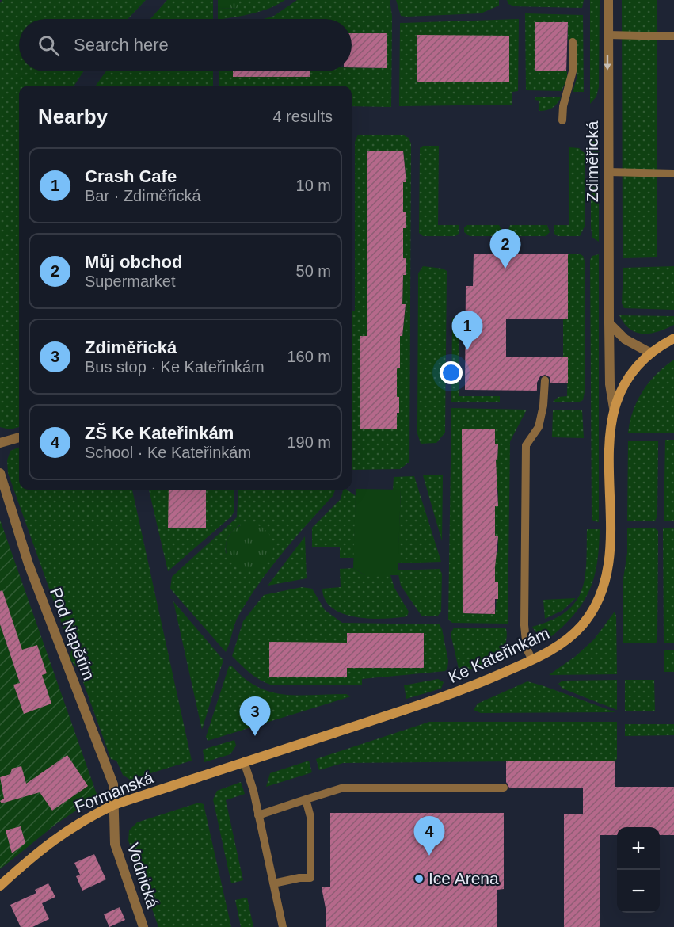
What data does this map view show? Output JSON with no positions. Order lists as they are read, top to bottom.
{
  "streets": {
    "street": [
      "Zdiměřická",
      "Pod Napětím",
      "Ke Kateřinkám",
      "Formanská",
      "Vodnická"
    ]
  },
  "crossings": [
    ["Zdiměřická", "Ke Kateřinkám"],
    ["Pod Napětím", "Formanská"],
    ["Pod Napětím", "Vodnická"],
    ["Ke Kateřinkám", "Formanská"],
    ["Formanská", "Vodnická"]
  ],
  "places": ["Ice Arena"],
  "page": {
    "search": "Search here",
    "heading": ["Nearby", "4 results"],
    "list": [
      {
        "mark": "1",
        "name": "Crash Cafe",
        "note": "Bar · Zdiměřická",
        "value": "10 m"
      },
      {
        "mark": "2",
        "name": "Můj obchod",
        "note": "Supermarket",
        "value": "50 m"
      },
      {
        "mark": "3",
        "name": "Zdiměřická",
        "note": "Bus stop · Ke Kateřinkám",
        "value": "160 m"
      },
      {
        "mark": "4",
        "name": "ZŠ Ke Kateřinkám",
        "note": "School · Ke Kateřinkám",
        "value": "190 m"
      }
    ],
    "pins": [
      "2",
      "1",
      "3",
      "4"
    ],
    "map_buttons": ["+", "−"]
  }
}
